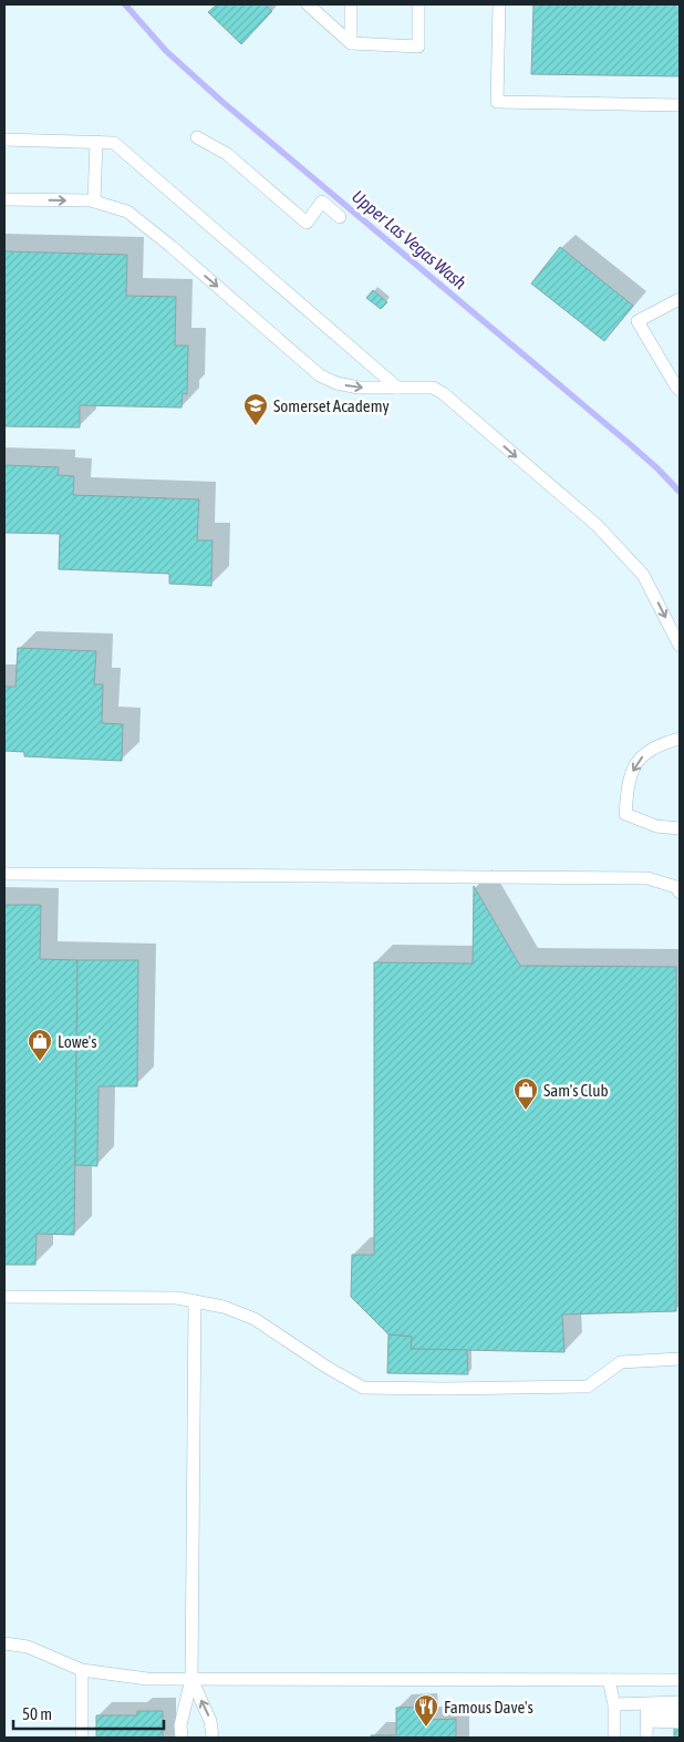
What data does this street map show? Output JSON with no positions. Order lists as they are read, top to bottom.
{
  "water": ["Upper Las Vegas Wash"],
  "places": {
    "school or university": ["Somerset Academy"],
    "shop": ["Lowe's", "Sam's Club"],
    "restaurant": ["Famous Dave's"]
  },
  "scale_bar": "50 m"
}
